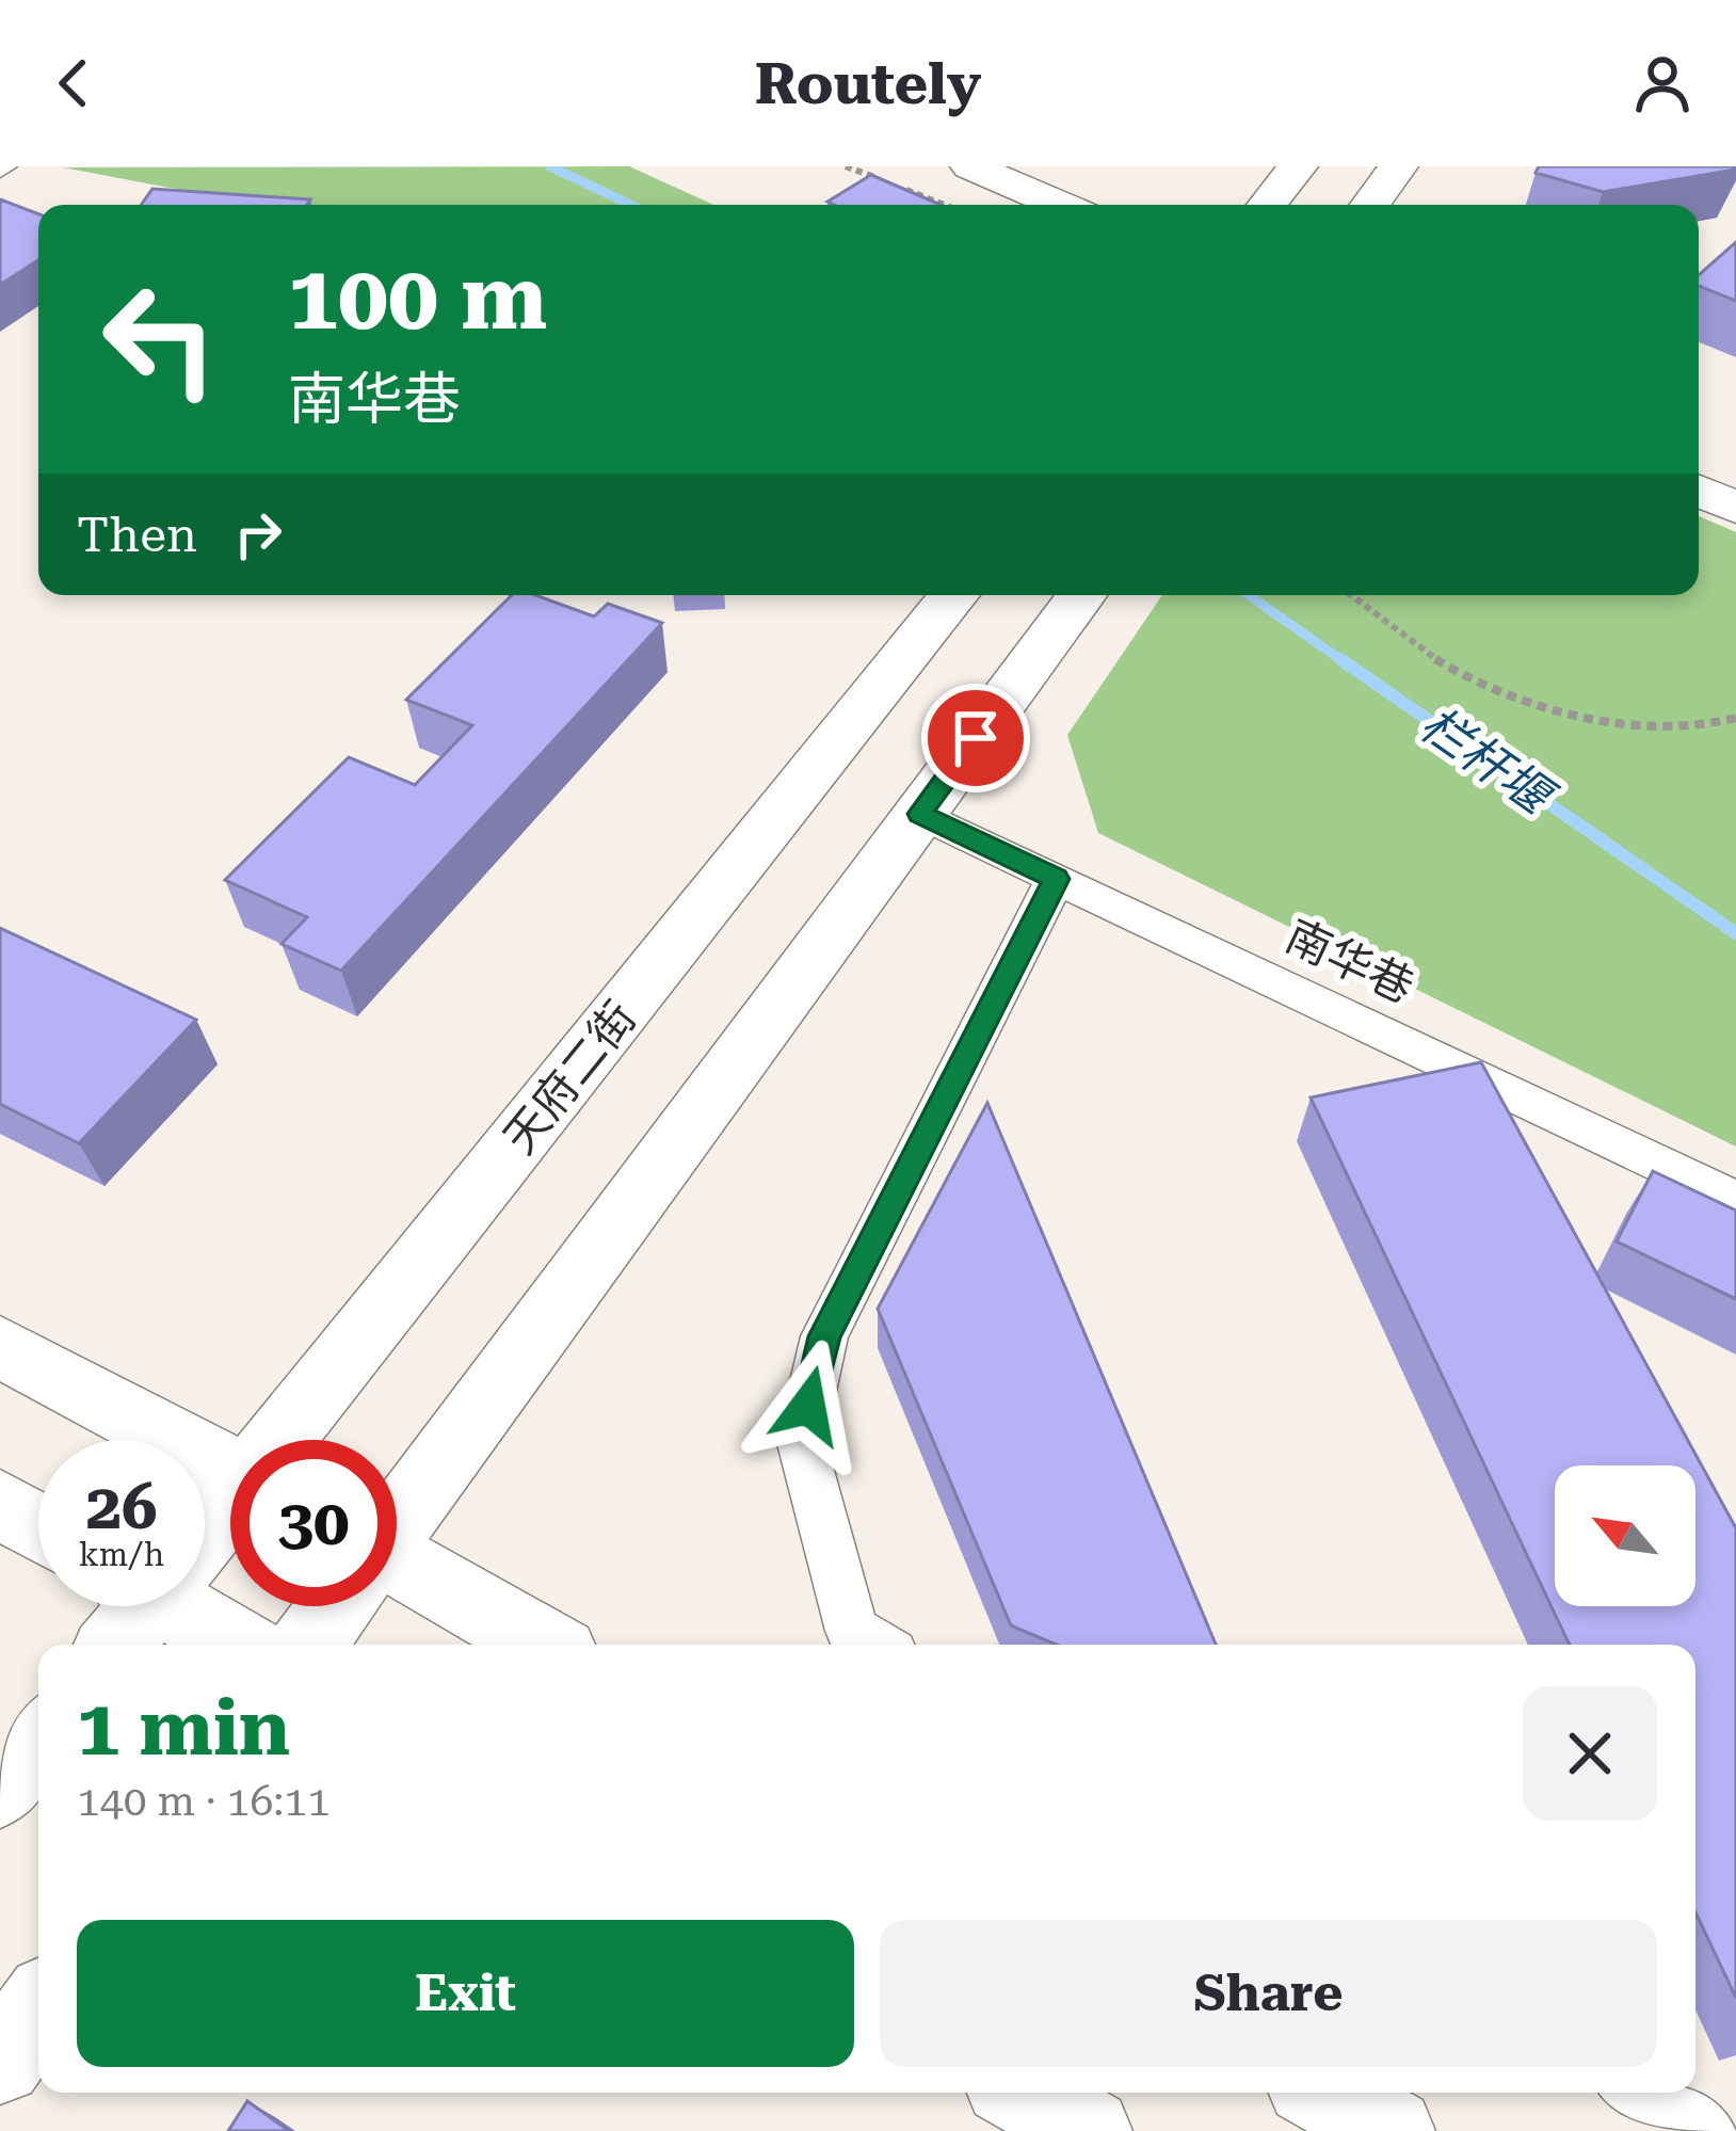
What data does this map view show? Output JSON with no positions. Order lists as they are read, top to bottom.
{
  "streets": {
    "main road": ["天府二街"],
    "street": ["南华巷"]
  },
  "water": ["栏杆堰"],
  "north": "top left",
  "page": {
    "header": "Routely",
    "turn": ["100 m", "南华巷"],
    "then": "Then",
    "speed": "26 km/h",
    "limit": "30",
    "heading": ["1 min", "140 m · 16:11"],
    "buttons": ["Exit", "Share"]
  }
}
